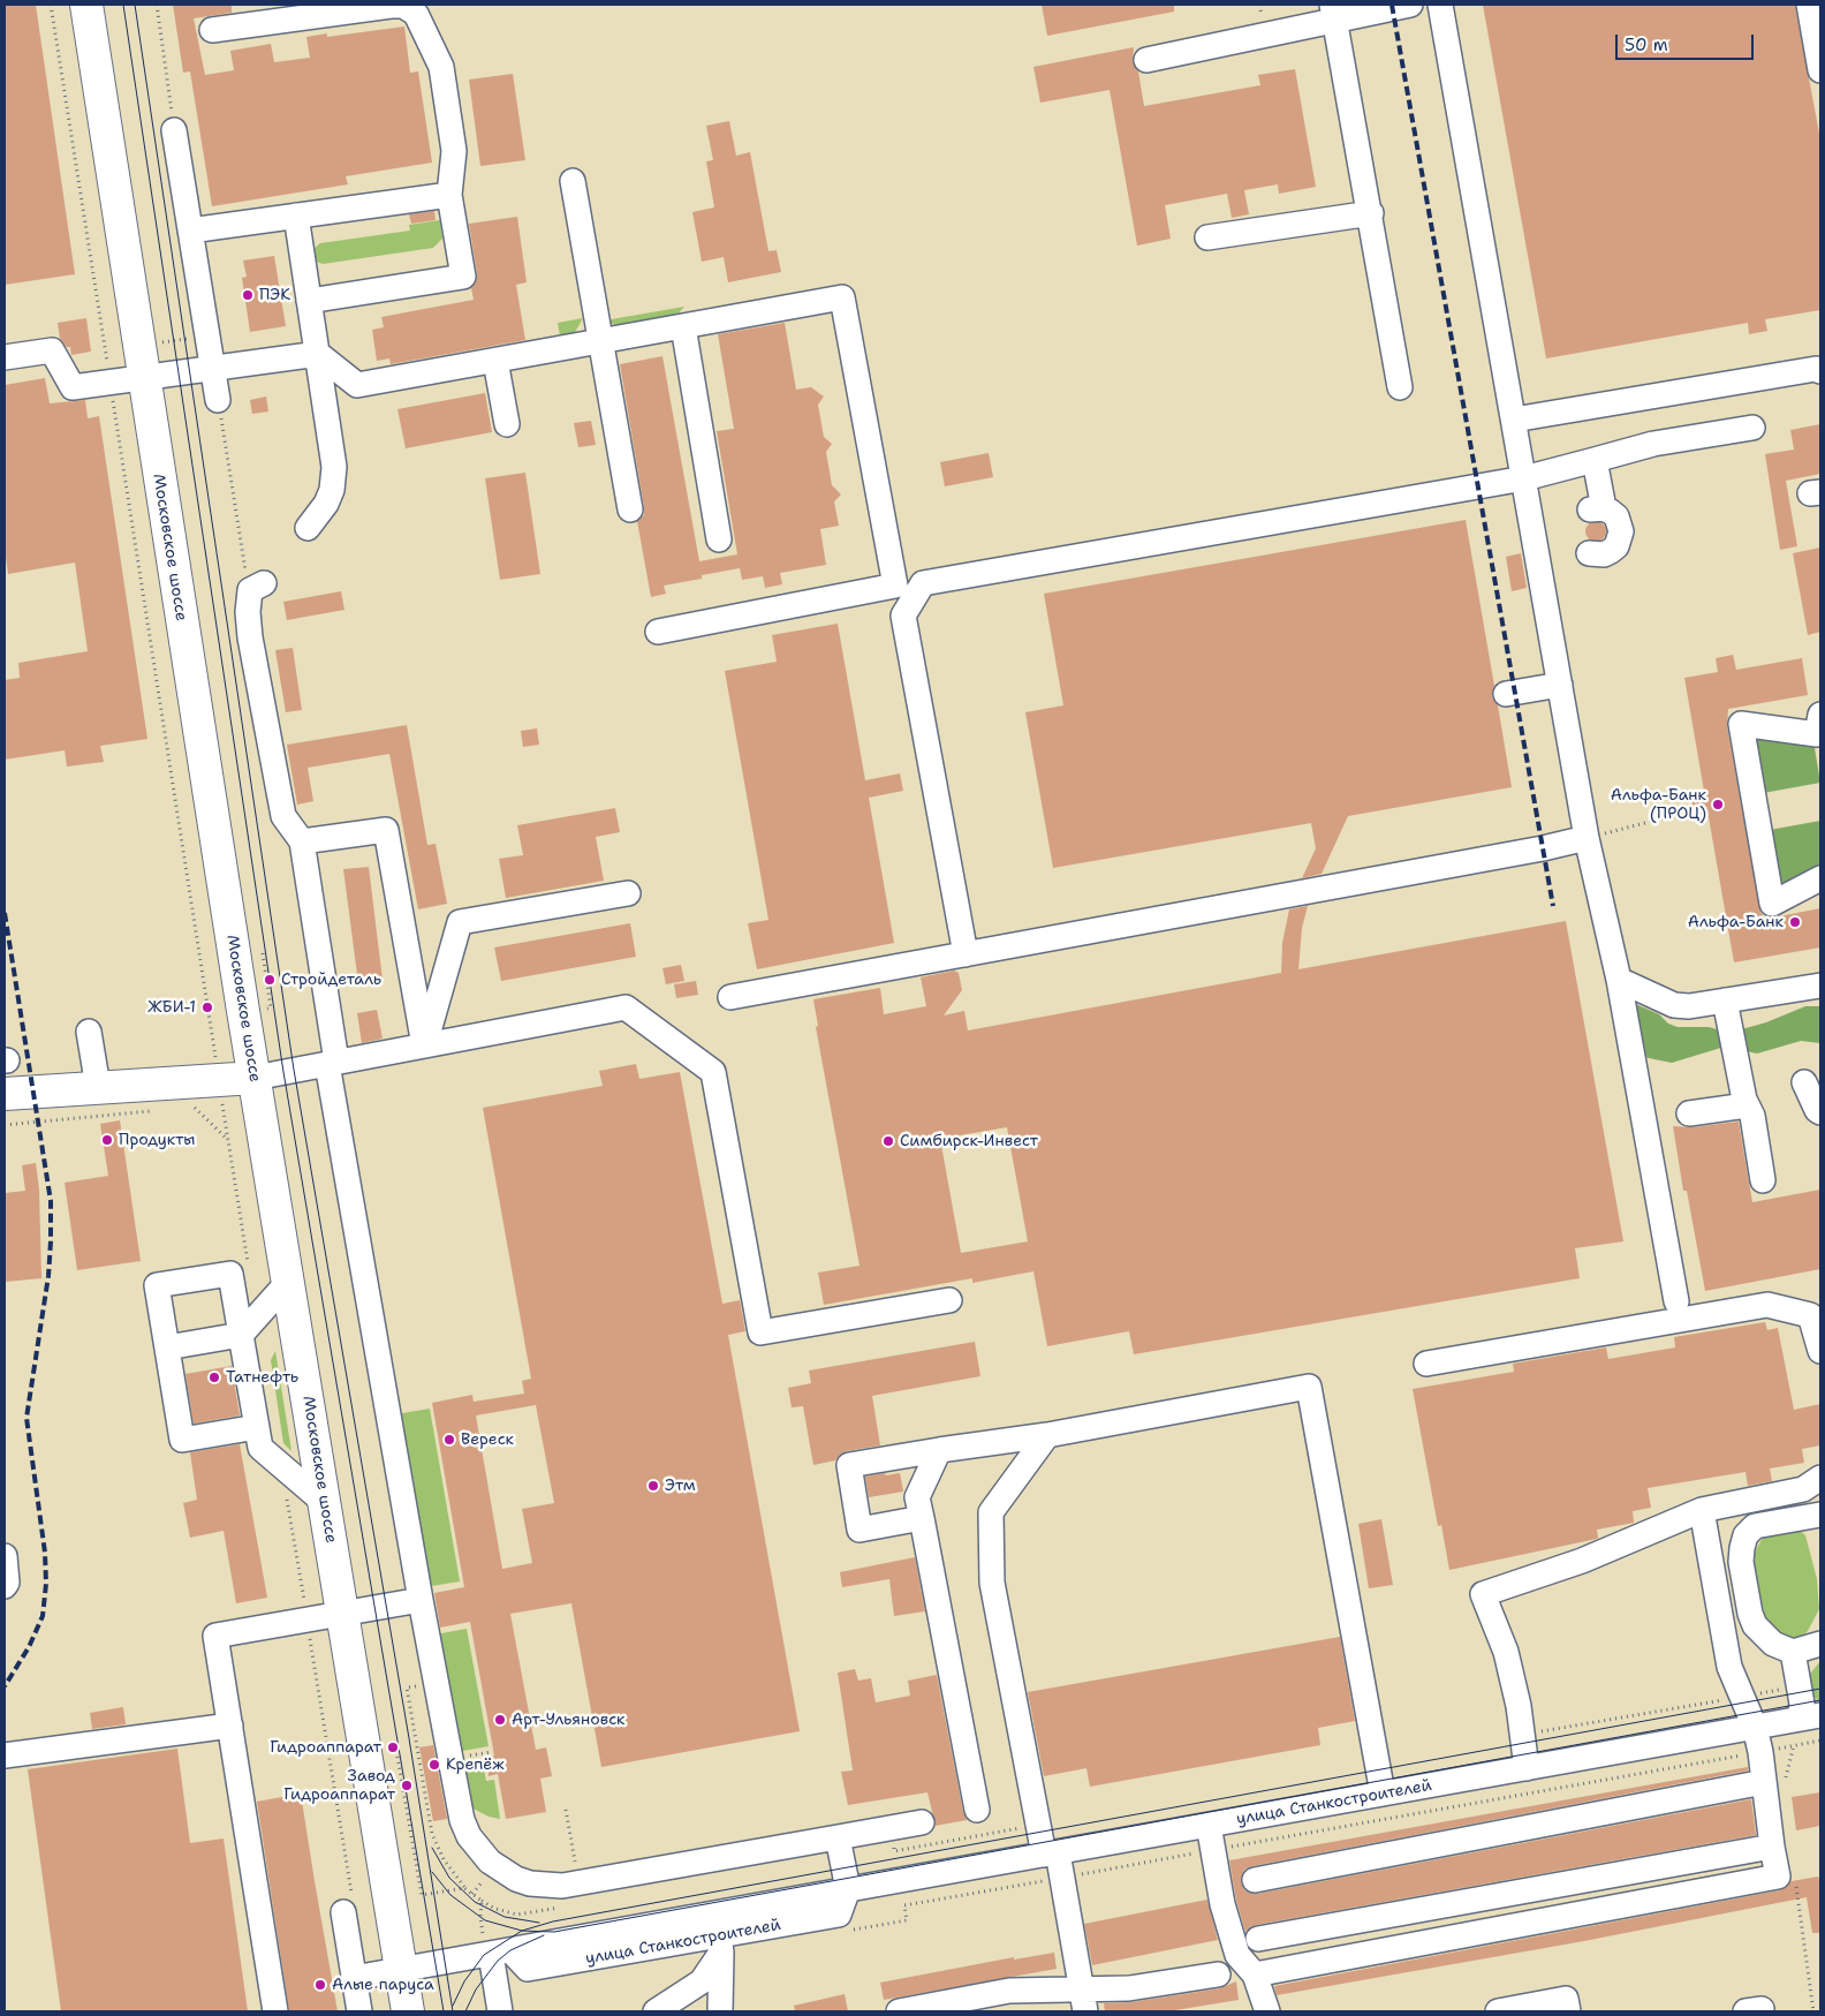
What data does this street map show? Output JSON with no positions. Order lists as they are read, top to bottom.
{
  "streets": {
    "main road": ["Московское шоссе"],
    "street": ["улица Станкостроителей"]
  },
  "crossings": [
    ["Московское шоссе", "улица Станкостроителей"]
  ],
  "places": [
    "ПЭК",
    "Альфа-Банк (ПРОЦ)",
    "Альфа-Банк",
    "Стройдеталь",
    "ЖБИ-1",
    "Продукты",
    "Симбирск-Инвест",
    "Татнефть",
    "Вереск",
    "Этм",
    "Арт-Ульяновск",
    "Гидроаппарат",
    "Крепёж",
    "Завод Гидроаппарат",
    "Алые паруса"
  ],
  "scale_bar": "50 m"
}
